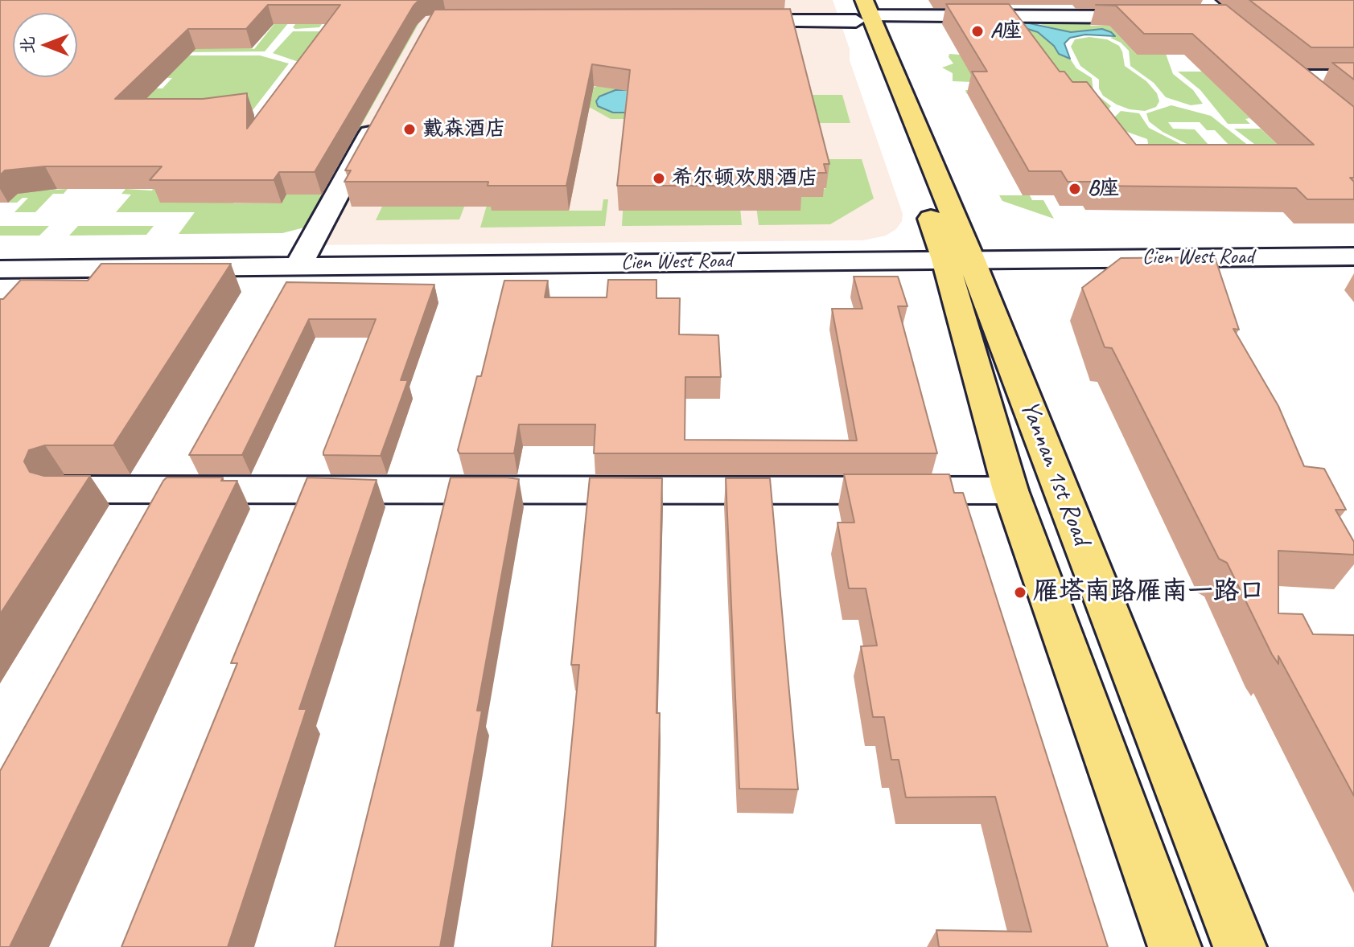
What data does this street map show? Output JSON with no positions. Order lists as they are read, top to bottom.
{
  "streets": {
    "main road": ["Yannan 1st Road"],
    "street": ["Cien West Road"]
  },
  "crossings": [
    ["Cien West Road", "Yannan 1st Road"]
  ],
  "places": [
    "A座",
    "戴森酒店",
    "希尔顿欢朋酒店",
    "B座",
    "雁塔南路雁南一路口"
  ],
  "north": "left"
}
